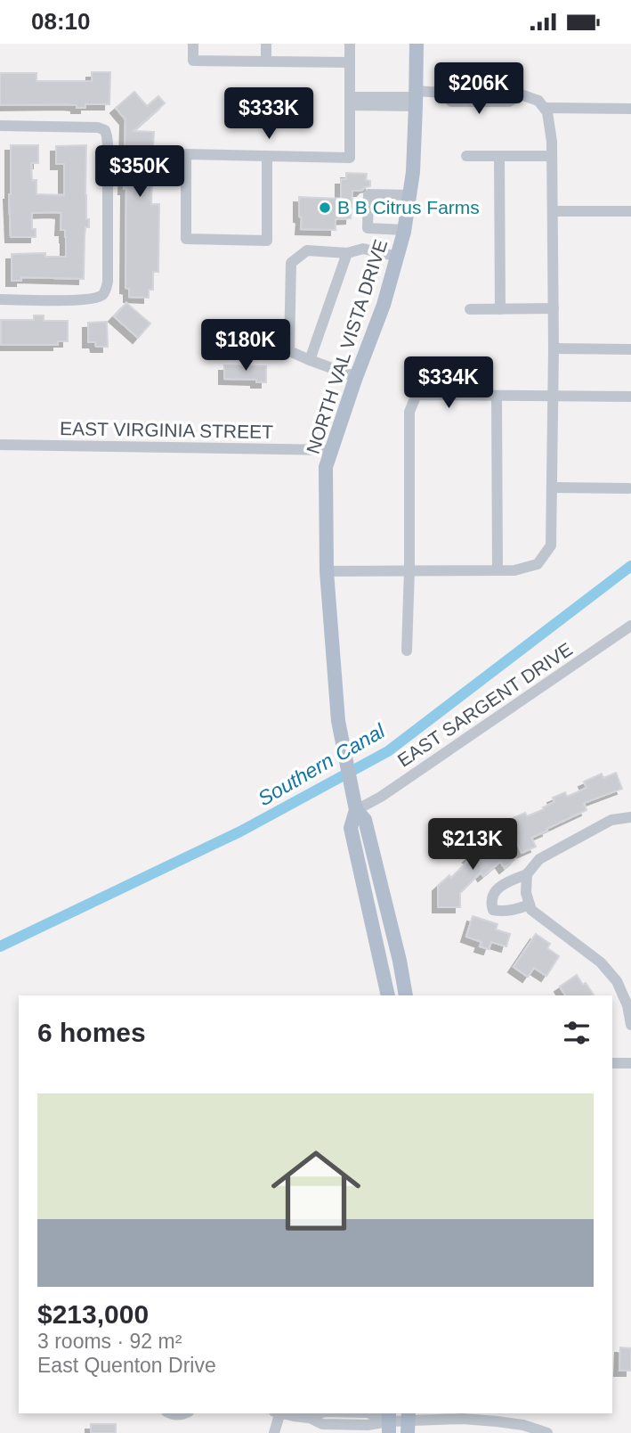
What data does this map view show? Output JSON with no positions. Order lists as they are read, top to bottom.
{
  "streets": {
    "main road": ["NORTH VAL VISTA DRIVE"],
    "street": ["EAST VIRGINIA STREET", "EAST SARGENT DRIVE"]
  },
  "crossings": [
    ["NORTH VAL VISTA DRIVE", "EAST VIRGINIA STREET"],
    ["NORTH VAL VISTA DRIVE", "EAST SARGENT DRIVE"]
  ],
  "water": ["Southern Canal"],
  "places": ["B B Citrus Farms"],
  "page": {
    "status": "08:10",
    "price": [
      "$206K",
      "$333K",
      "$350K",
      "$180K",
      "$334K",
      "$213K"
    ],
    "heading": "6 homes",
    "list": [
      {
        "name": "$213,000",
        "note": "3 rooms · 92 m² · East Quenton Drive"
      }
    ]
  }
}
